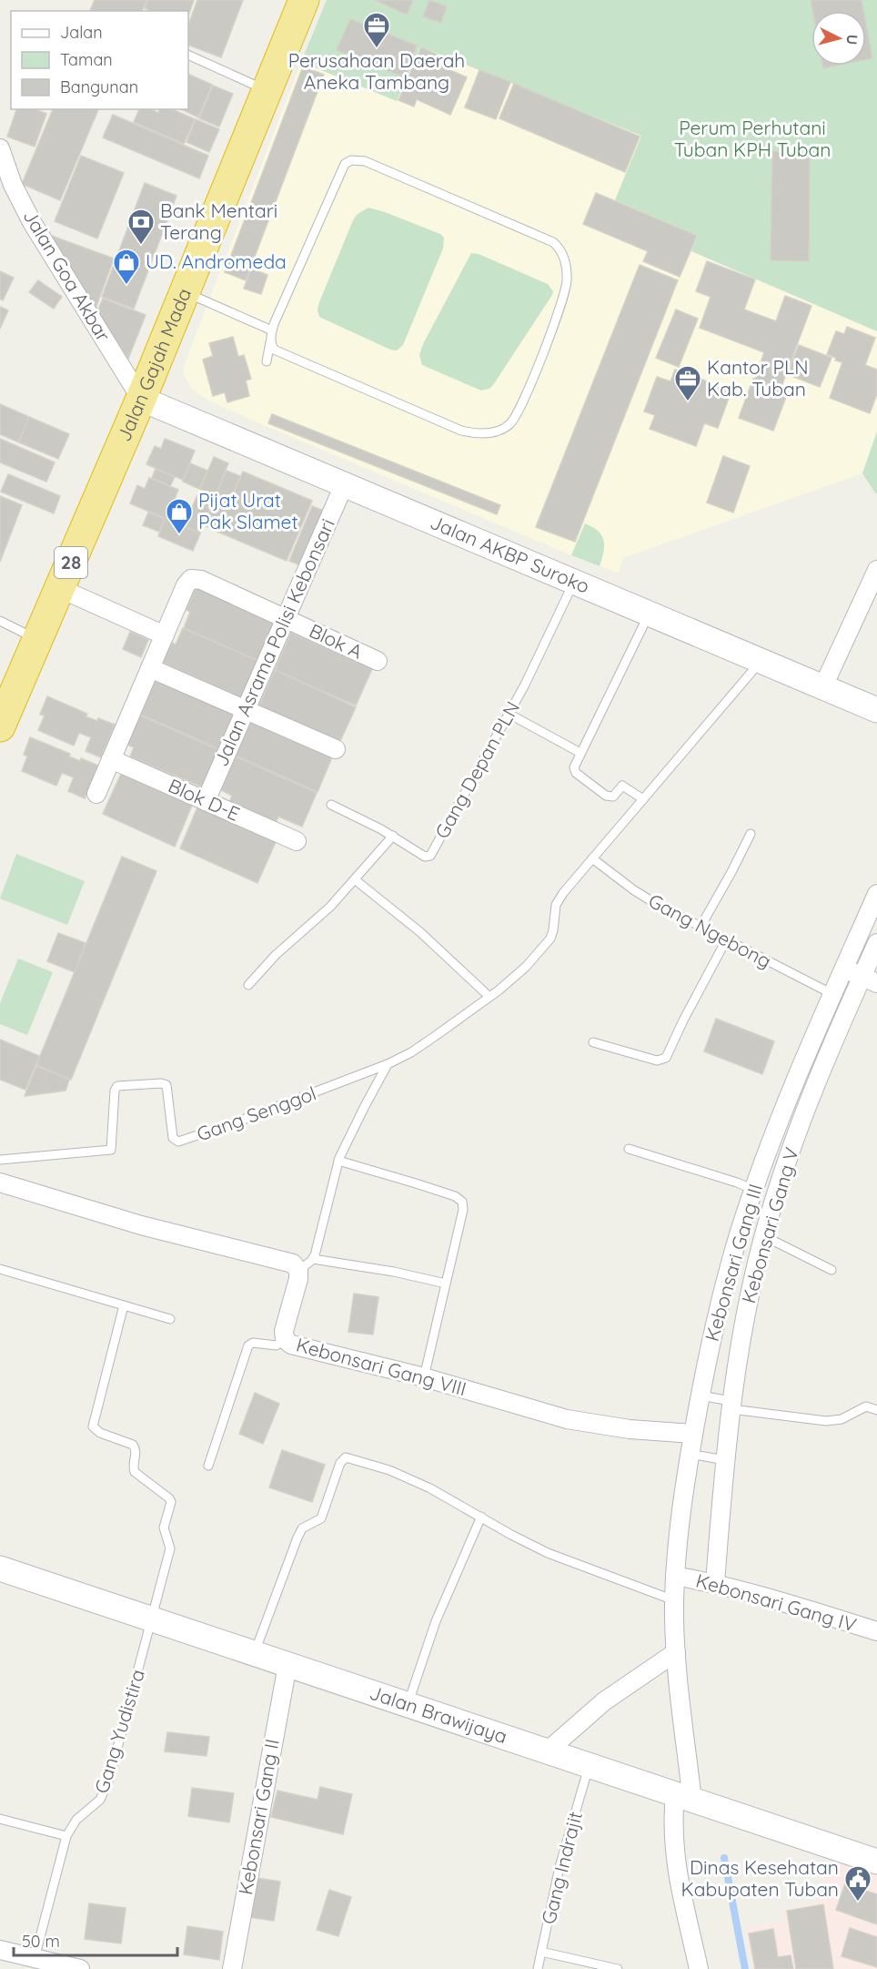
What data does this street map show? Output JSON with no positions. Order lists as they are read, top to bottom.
{
  "streets": {
    "highway": ["Jalan Gajah Mada", "28"],
    "main road": ["Jalan AKBP Suroko", "Jalan Brawijaya"],
    "street": [
      "Jalan Goa Akbar",
      "Blok A",
      "Jalan Asrama Polisi Kebonsari",
      "Blok D-E",
      "Kebonsari Gang V",
      "Kebonsari Gang III",
      "Kebonsari Gang VIII",
      "Kebonsari Gang IV",
      "Kebonsari Gang II"
    ],
    "lane": [
      "Gang Depan PLN",
      "Gang Ngebong",
      "Gang Senggol",
      "Gang Yudistira",
      "Gang Indrajit"
    ]
  },
  "crossings": [
    ["Jalan Goa Akbar", "Jalan Gajah Mada"],
    ["Jalan Goa Akbar", "Jalan AKBP Suroko"],
    ["Jalan Gajah Mada", "Jalan AKBP Suroko"],
    ["Jalan AKBP Suroko", "Jalan Asrama Polisi Kebonsari"],
    ["Jalan AKBP Suroko", "Gang Depan PLN"],
    ["Blok A", "Jalan Asrama Polisi Kebonsari"],
    ["Jalan Asrama Polisi Kebonsari", "Blok D-E"],
    ["Gang Ngebong", "Kebonsari Gang III"],
    ["Kebonsari Gang V", "Kebonsari Gang III"],
    ["Kebonsari Gang V", "Kebonsari Gang IV"],
    ["Kebonsari Gang III", "Kebonsari Gang VIII"],
    ["Kebonsari Gang III", "Kebonsari Gang IV"],
    ["Kebonsari Gang III", "Jalan Brawijaya"],
    ["Jalan Brawijaya", "Gang Yudistira"],
    ["Jalan Brawijaya", "Kebonsari Gang II"],
    ["Jalan Brawijaya", "Gang Indrajit"]
  ],
  "parks": ["Perum Perhutani Tuban KPH Tuban"],
  "places": {
    "office": ["Perusahaan Daerah Aneka Tambang", "Kantor PLN Kab. Tuban"],
    "bank": ["Bank Mentari Terang"],
    "shop": ["UD. Andromeda", "Pijat Urat Pak Slamet"],
    "public building": ["Dinas Kesehatan Kabupaten Tuban"]
  },
  "legend": ["Jalan", "Taman", "Bangunan"],
  "scale_bar": "50 m",
  "north": "right"
}
